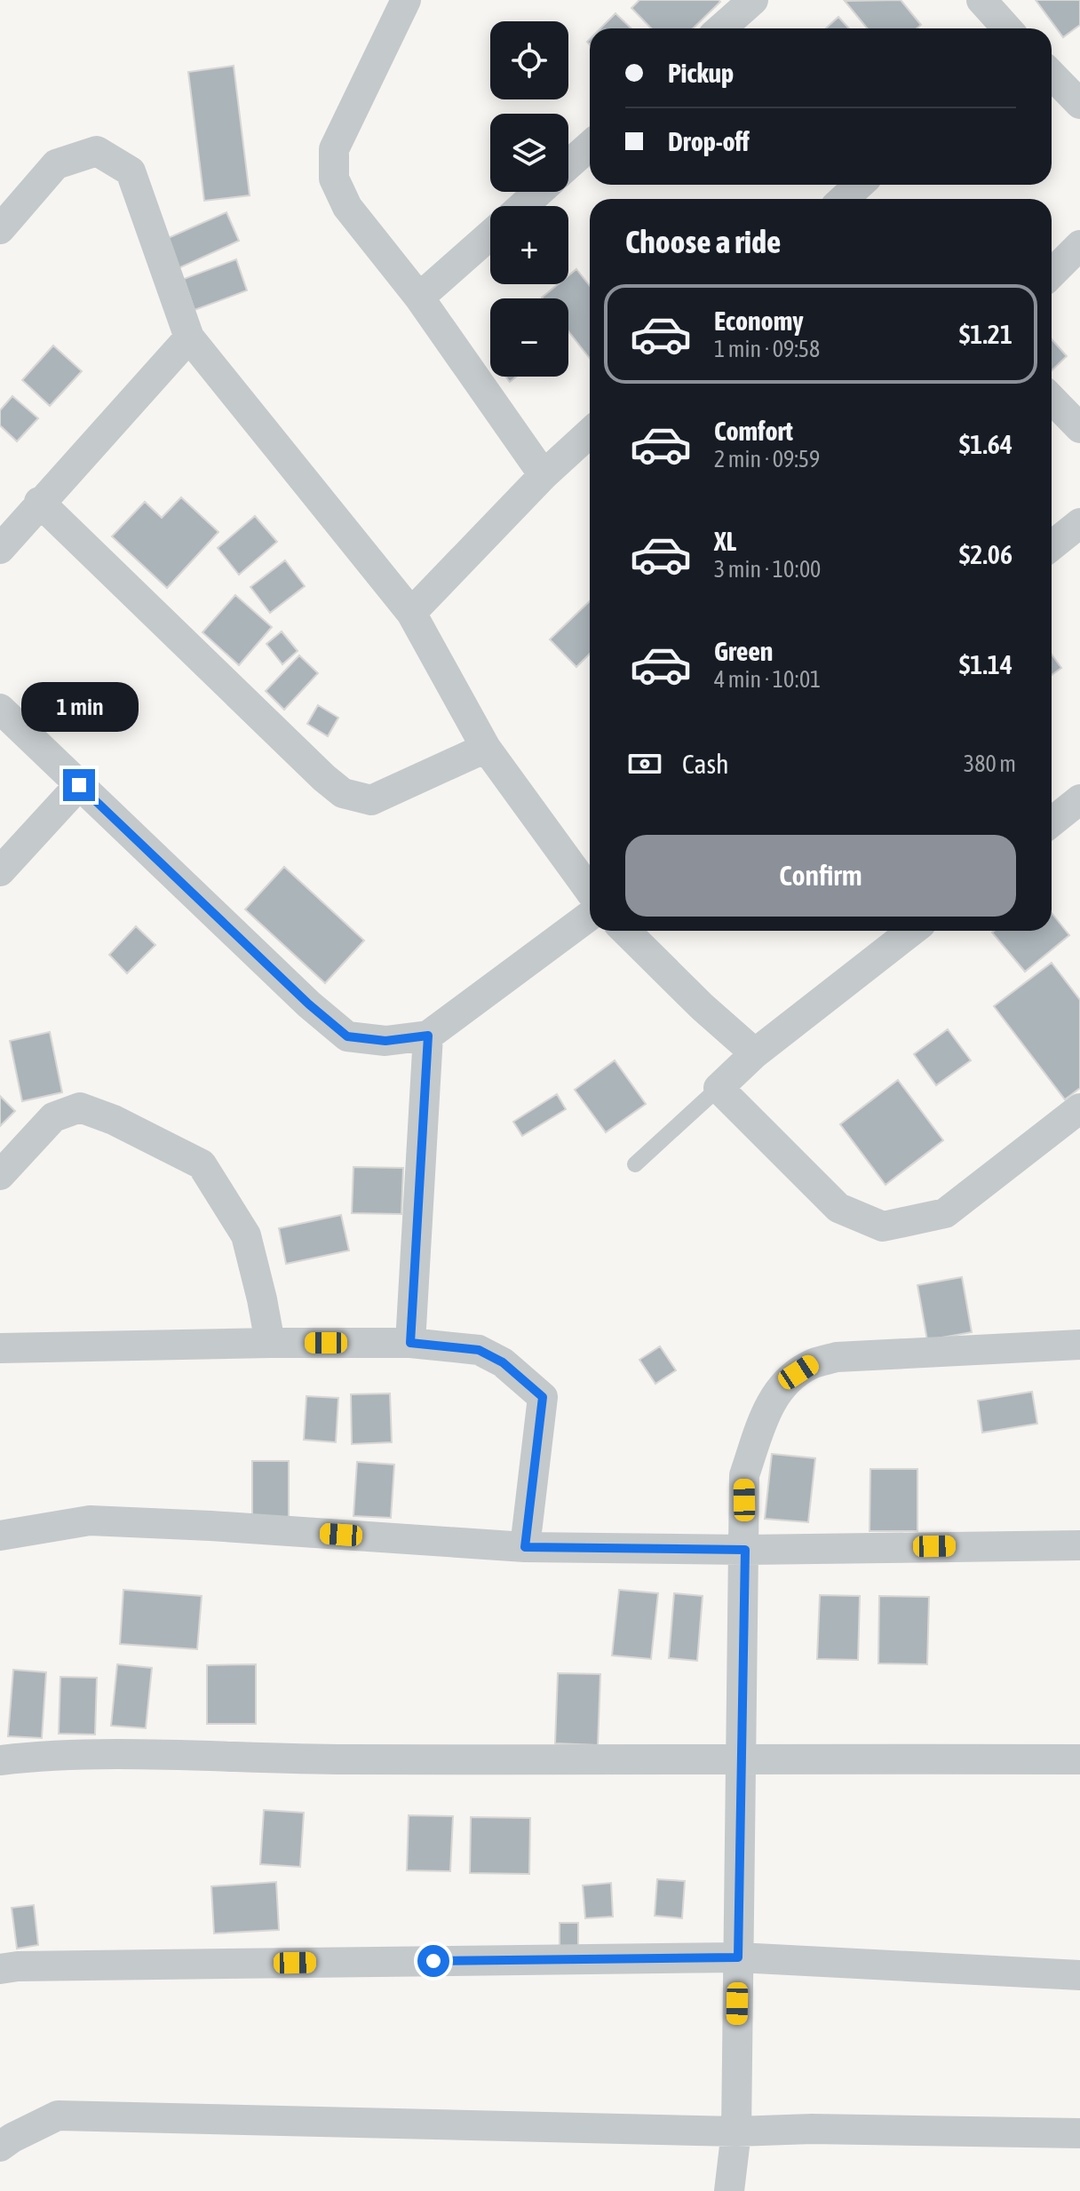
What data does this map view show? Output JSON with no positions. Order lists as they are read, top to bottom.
{
  "page": {
    "map_buttons": ["+", "−"],
    "banner": ["Pickup", "Drop-off"],
    "heading": "Choose a ride",
    "list": [
      {
        "name": "Economy",
        "note": "1 min · 09:58",
        "value": "$1.21"
      },
      {
        "name": "Comfort",
        "note": "2 min · 09:59",
        "value": "$1.64"
      },
      {
        "name": "XL",
        "note": "3 min · 10:00",
        "value": "$2.06"
      },
      {
        "name": "Green",
        "note": "4 min · 10:01",
        "value": "$1.14"
      }
    ],
    "bubble": "1 min",
    "pay": ["Cash", "380 m"],
    "buttons": "Confirm"
  }
}
